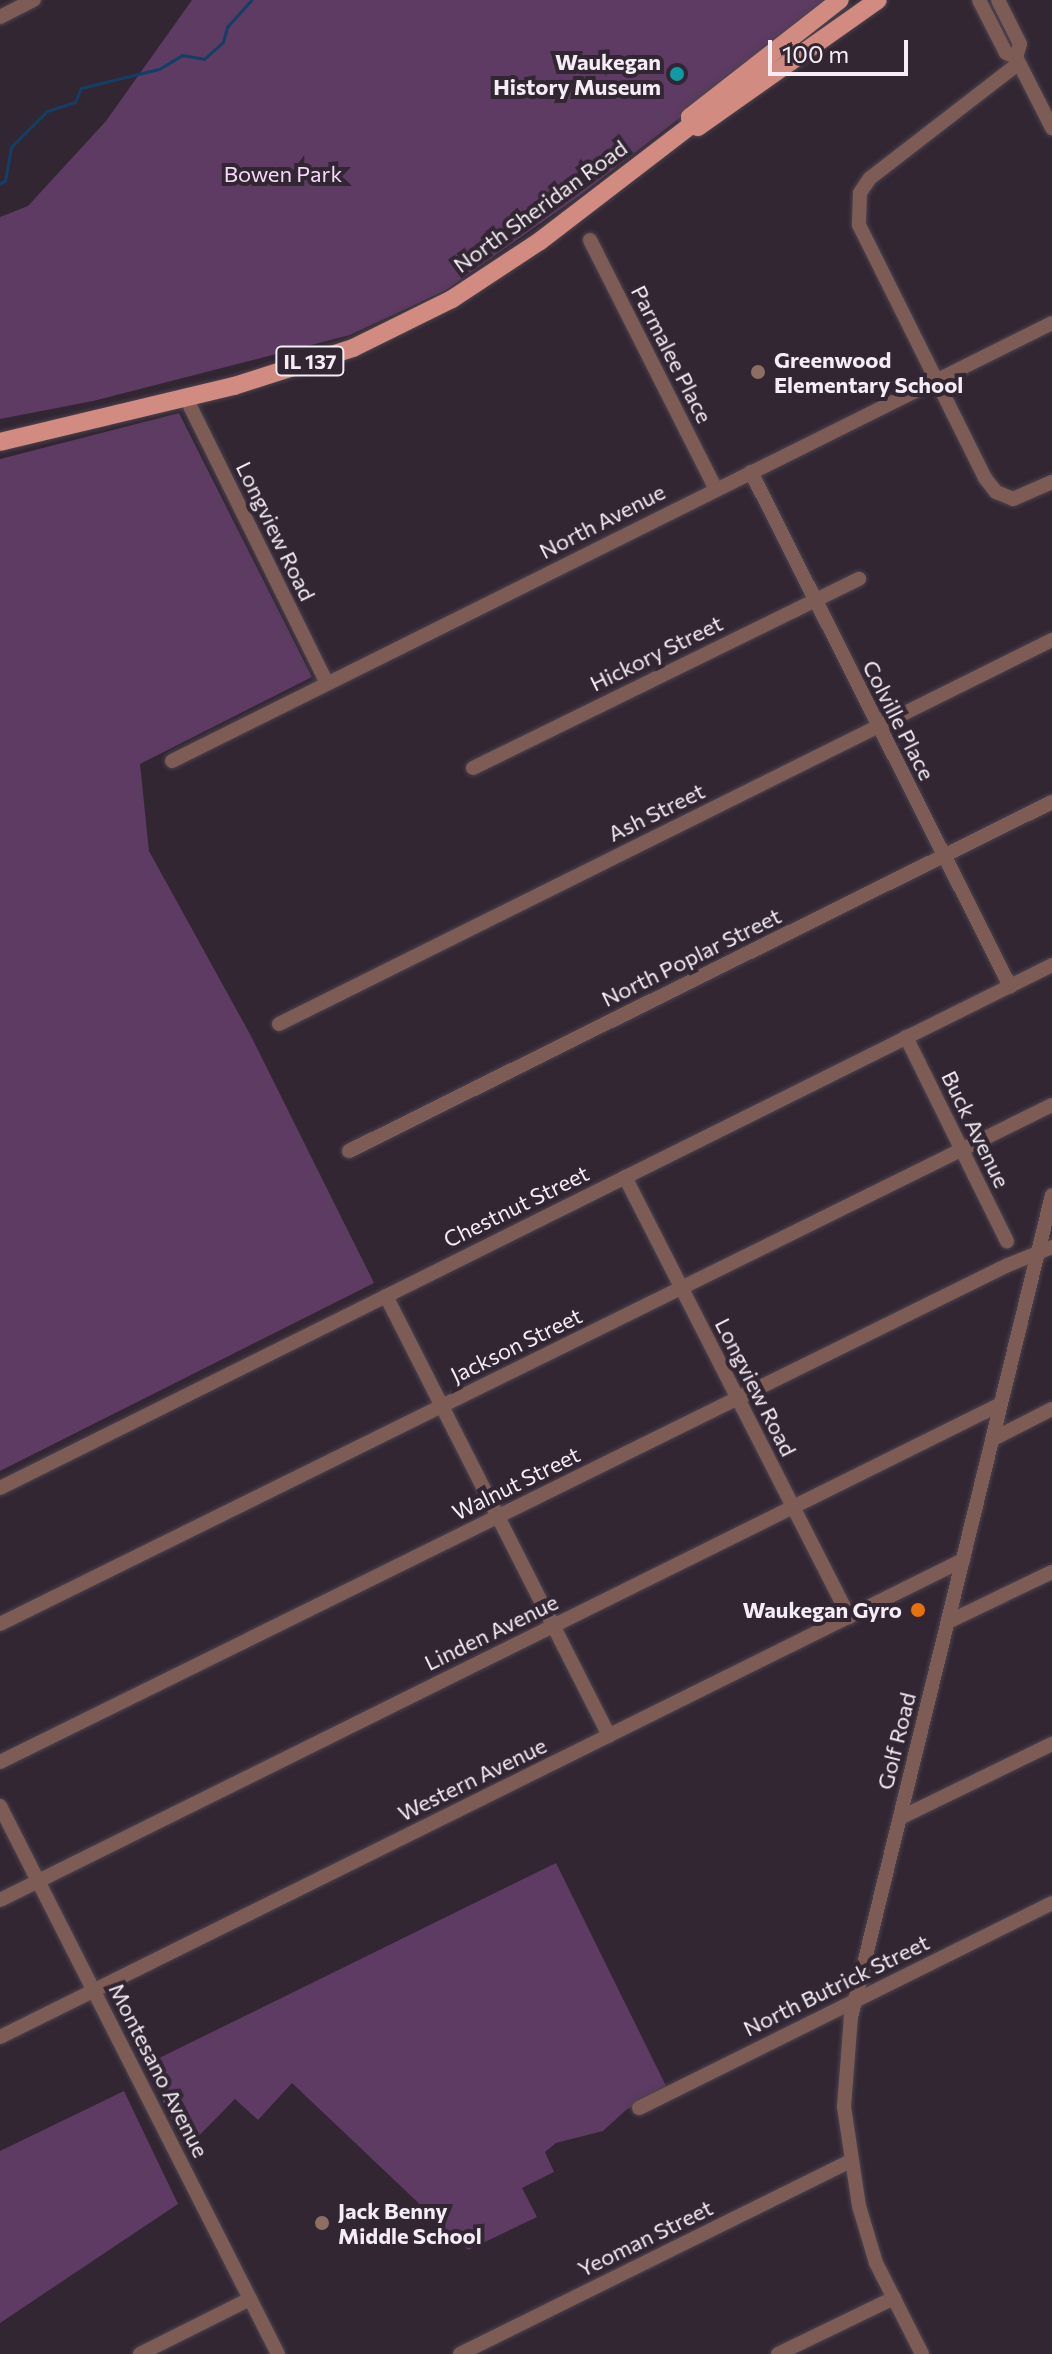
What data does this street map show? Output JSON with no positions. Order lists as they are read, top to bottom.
{
  "streets": {
    "main road": ["North Sheridan Road", "IL 137"],
    "street": [
      "Parmalee Place",
      "North Avenue",
      "Longview Road",
      "Hickory Street",
      "Colville Place",
      "Ash Street",
      "North Poplar Street",
      "Buck Avenue",
      "Chestnut Street",
      "Jackson Street",
      "Walnut Street",
      "Linden Avenue",
      "Golf Road",
      "Western Avenue",
      "North Butrick Street",
      "Montesano Avenue",
      "Yeoman Street"
    ]
  },
  "crossings": [
    ["North Sheridan Road", "Longview Road"],
    ["Parmalee Place", "North Avenue"],
    ["North Avenue", "Longview Road"],
    ["North Avenue", "Colville Place"],
    ["Longview Road", "Chestnut Street"],
    ["Longview Road", "Jackson Street"],
    ["Longview Road", "Walnut Street"],
    ["Longview Road", "Linden Avenue"],
    ["Longview Road", "Western Avenue"],
    ["Hickory Street", "Colville Place"],
    ["Colville Place", "Ash Street"],
    ["Colville Place", "North Poplar Street"],
    ["Colville Place", "Chestnut Street"],
    ["Buck Avenue", "Chestnut Street"],
    ["Buck Avenue", "Jackson Street"],
    ["Walnut Street", "Golf Road"],
    ["Linden Avenue", "Golf Road"],
    ["Linden Avenue", "Montesano Avenue"],
    ["Golf Road", "Western Avenue"],
    ["Golf Road", "North Butrick Street"],
    ["Golf Road", "Yeoman Street"],
    ["Western Avenue", "Montesano Avenue"]
  ],
  "parks": ["Bowen Park"],
  "places": [
    "Waukegan History Museum",
    "Greenwood Elementary School",
    "Waukegan Gyro",
    "Jack Benny Middle School"
  ],
  "scale_bar": "100 m"
}
